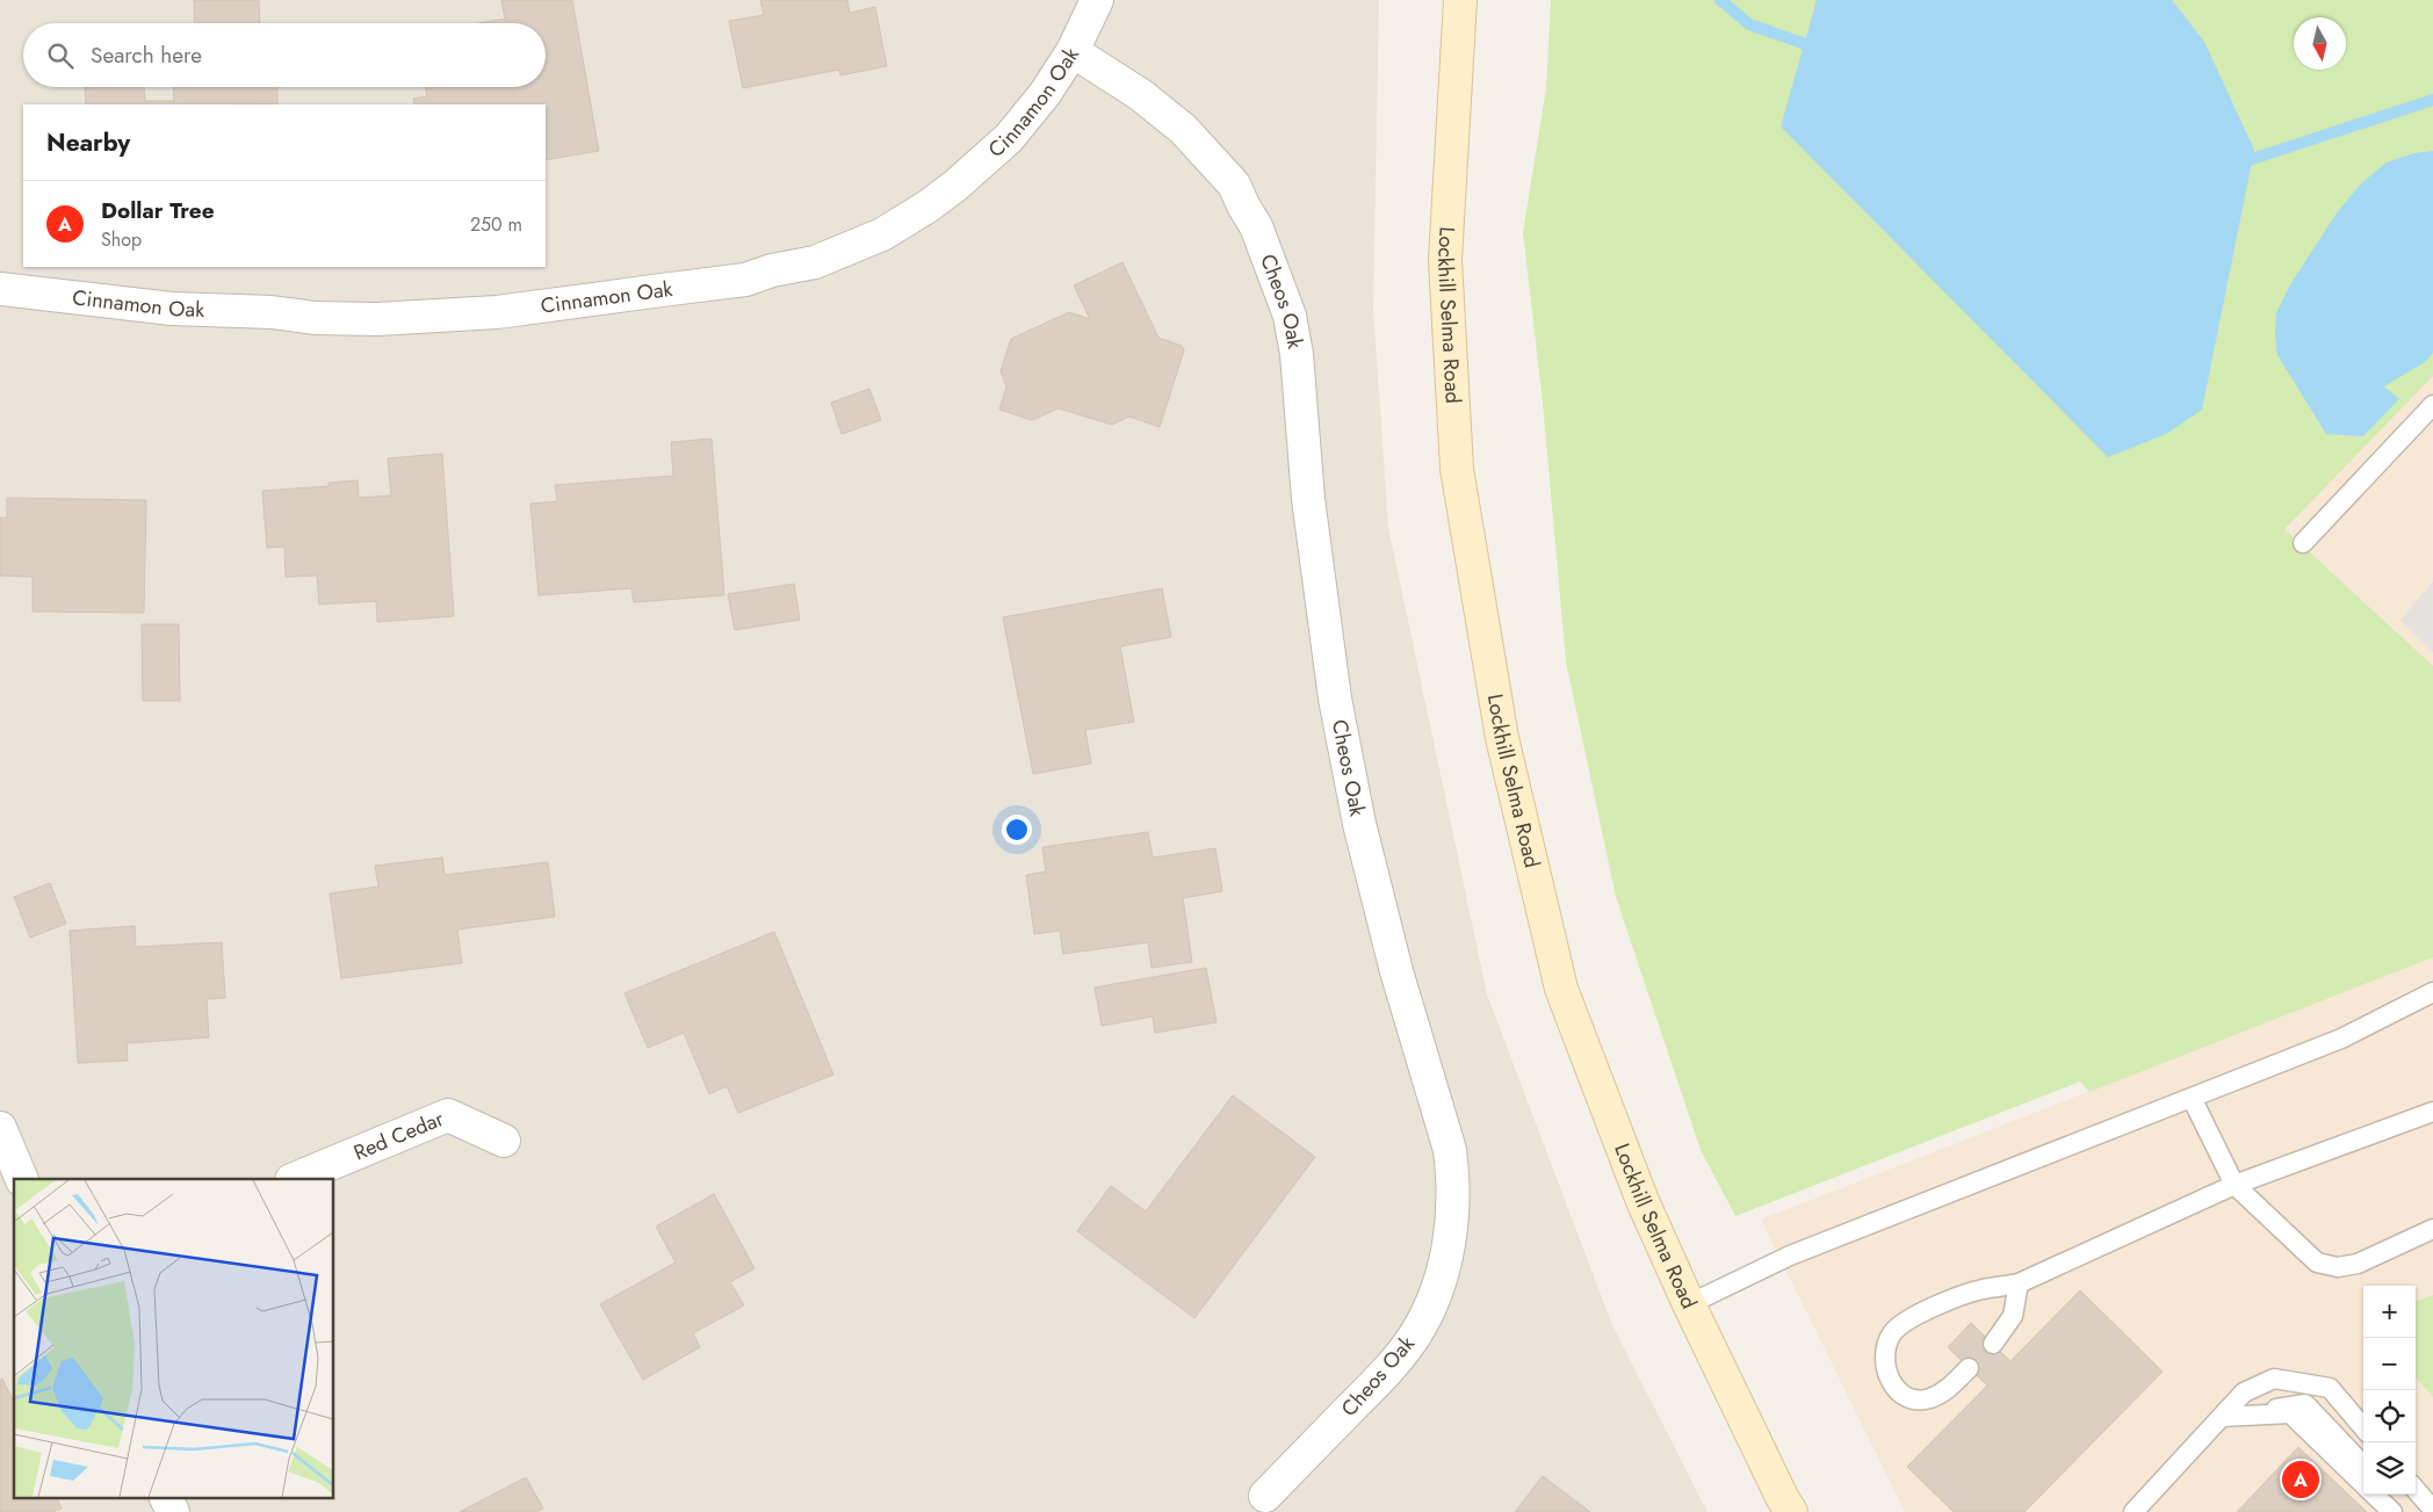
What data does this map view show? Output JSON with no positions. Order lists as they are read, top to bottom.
{
  "streets": {
    "main road": ["Lockhill Selma Road"],
    "street": ["Cinnamon Oak", "Cheos Oak", "Red Cedar"]
  },
  "crossings": [
    ["Cinnamon Oak", "Cheos Oak"]
  ],
  "north": "bottom",
  "page": {
    "search": "Search here",
    "heading": "Nearby",
    "list": [
      {
        "mark": "A",
        "name": "Dollar Tree",
        "note": "Shop",
        "value": "250 m"
      }
    ],
    "map_buttons": ["+", "−"],
    "pins": "A"
  }
}
